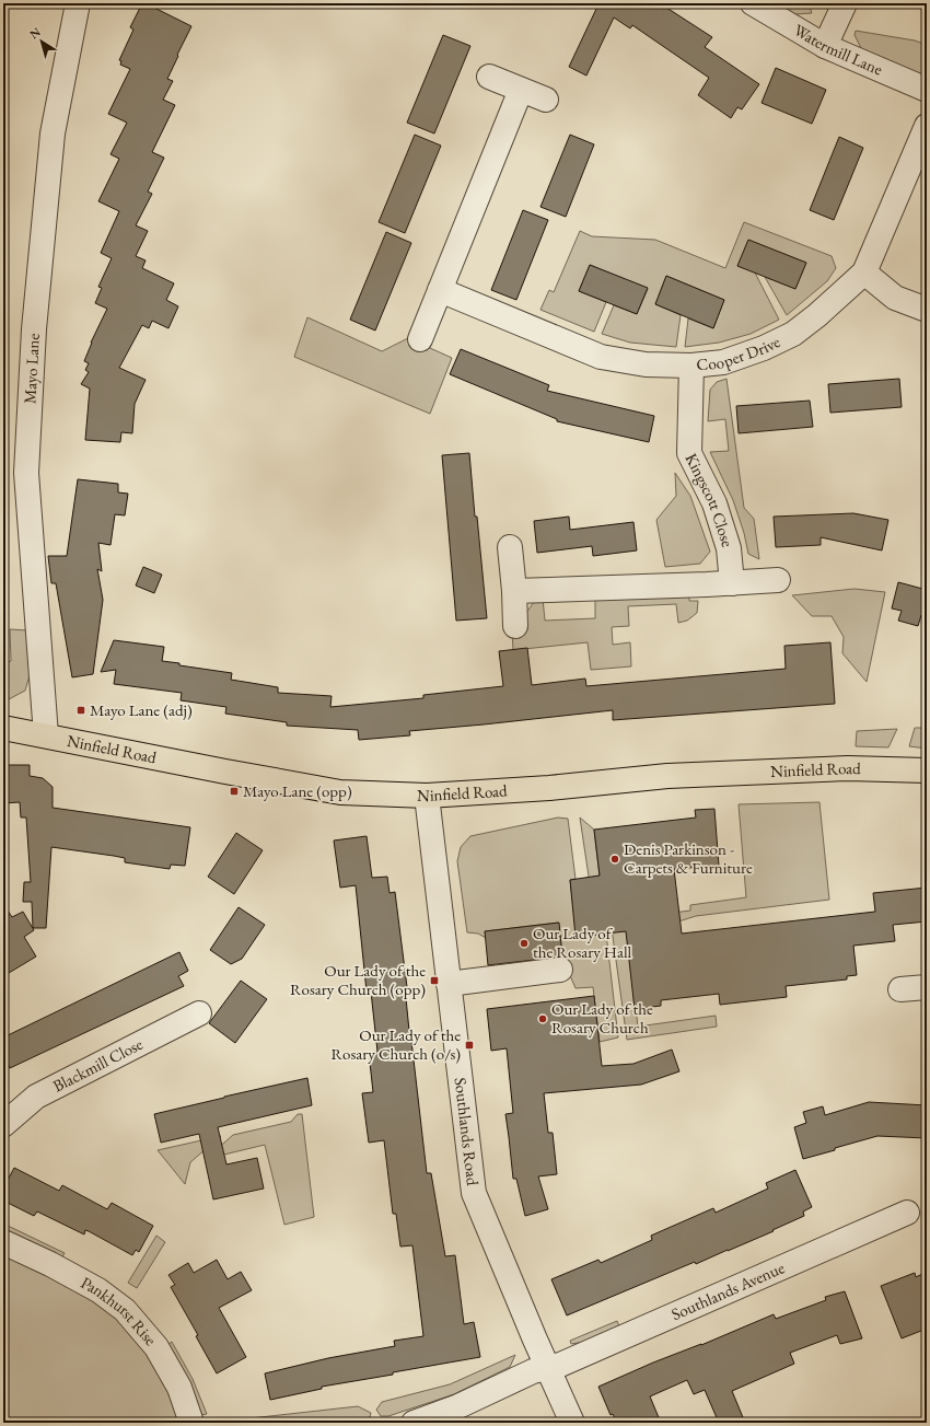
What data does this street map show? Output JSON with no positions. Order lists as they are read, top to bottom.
{
  "streets": {
    "main road": ["Ninfield Road"],
    "street": [
      "Watermill Lane",
      "Cooper Drive",
      "Mayo Lane",
      "Kingscott Close",
      "Blackmill Close",
      "Southlands Road",
      "Southlands Avenue",
      "Pankhurst Rise"
    ]
  },
  "crossings": [
    ["Cooper Drive", "Kingscott Close"],
    ["Mayo Lane", "Ninfield Road"],
    ["Ninfield Road", "Southlands Road"],
    ["Southlands Road", "Southlands Avenue"]
  ],
  "places": {
    "transit": [
      "Mayo Lane (adj)",
      "Mayo Lane (opp)",
      "Our Lady of the Rosary Church (opp)",
      "Our Lady of the Rosary Church (o/s)"
    ],
    "other": ["Denis Parkinson - Carpets & Furniture", "Our Lady of the Rosary Hall", "Our Lady of the Rosary Church"]
  },
  "north": "top left"
}
